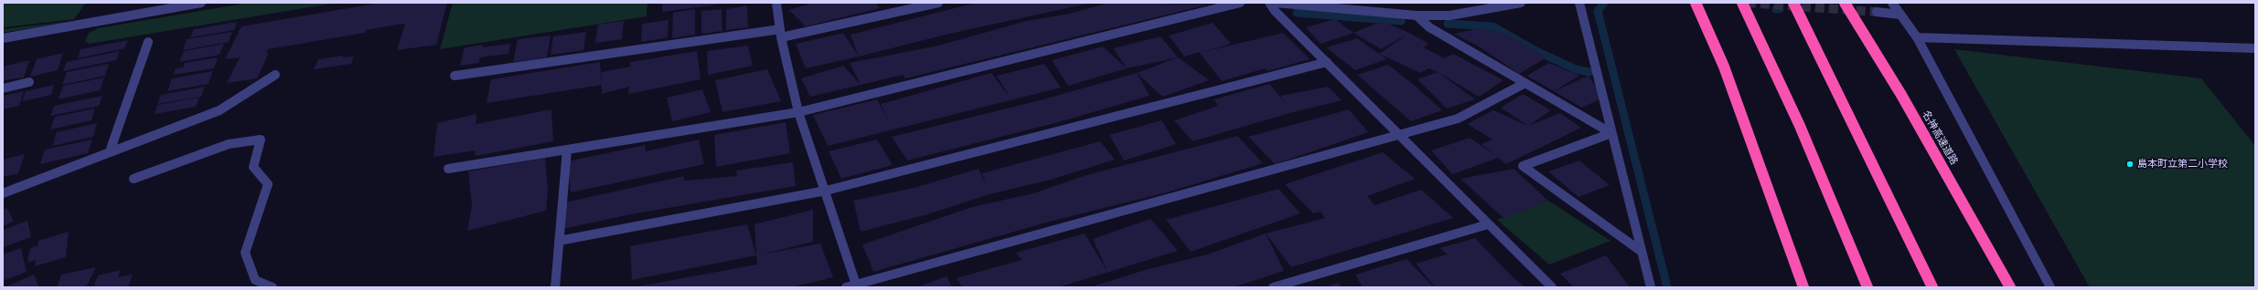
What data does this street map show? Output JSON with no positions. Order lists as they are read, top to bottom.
{
  "streets": {
    "highway": ["名神高速道路"]
  },
  "places": ["島本町立第二小学校"]
}
